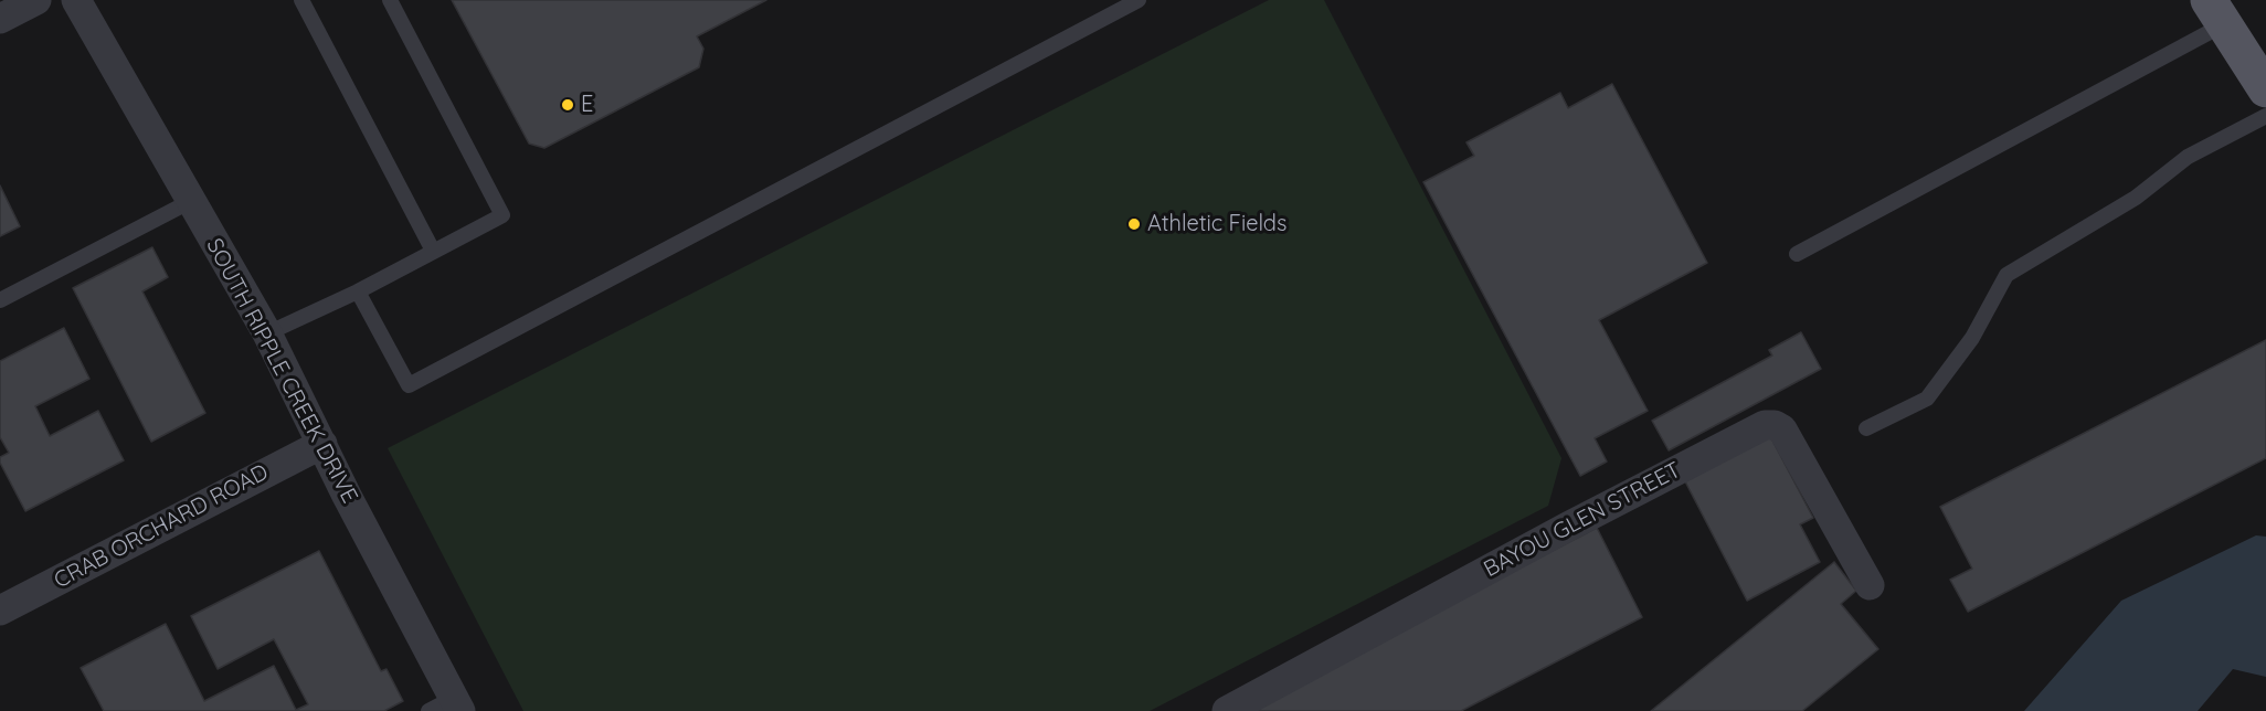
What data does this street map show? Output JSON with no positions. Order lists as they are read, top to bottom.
{
  "streets": {
    "street": ["SOUTH RIPPLE CREEK DRIVE", "BAYOU GLEN STREET", "CRAB ORCHARD ROAD"]
  },
  "crossings": [
    ["SOUTH RIPPLE CREEK DRIVE", "CRAB ORCHARD ROAD"]
  ],
  "places": ["E", "Athletic Fields"]
}
